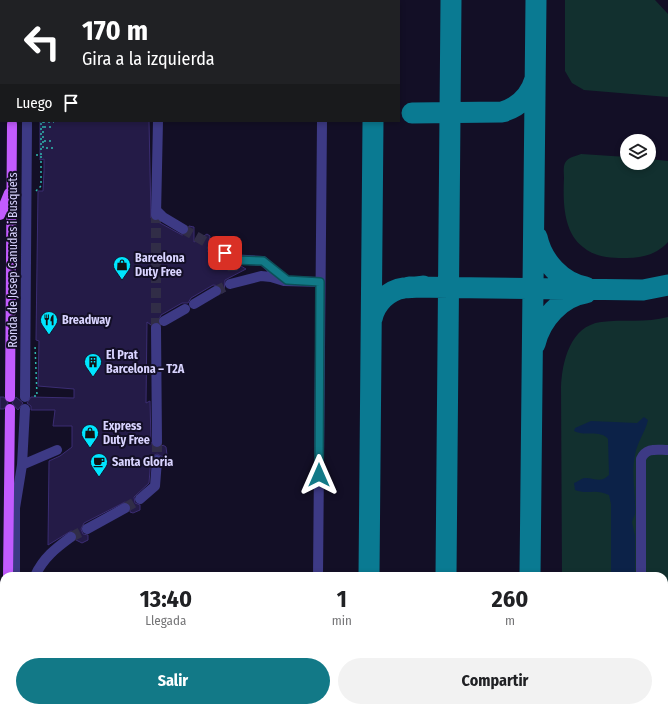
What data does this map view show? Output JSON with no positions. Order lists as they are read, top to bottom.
{
  "streets": {
    "main road": ["Ronda de Josep Canudas i Busquets"]
  },
  "places": {
    "shop": ["Barcelona Duty Free", "Express Duty Free"],
    "restaurant": ["Breadway"],
    "building": ["El Prat Barcelona – T2A"],
    "cafe": ["Santa Gloria"]
  },
  "page": {
    "turn": ["170 m", "Gira a la izquierda"],
    "then": "Luego",
    "eta": [
      "13:40",
      "Llegada",
      "1",
      "min",
      "260",
      "m"
    ],
    "buttons": ["Salir", "Compartir"]
  }
}
